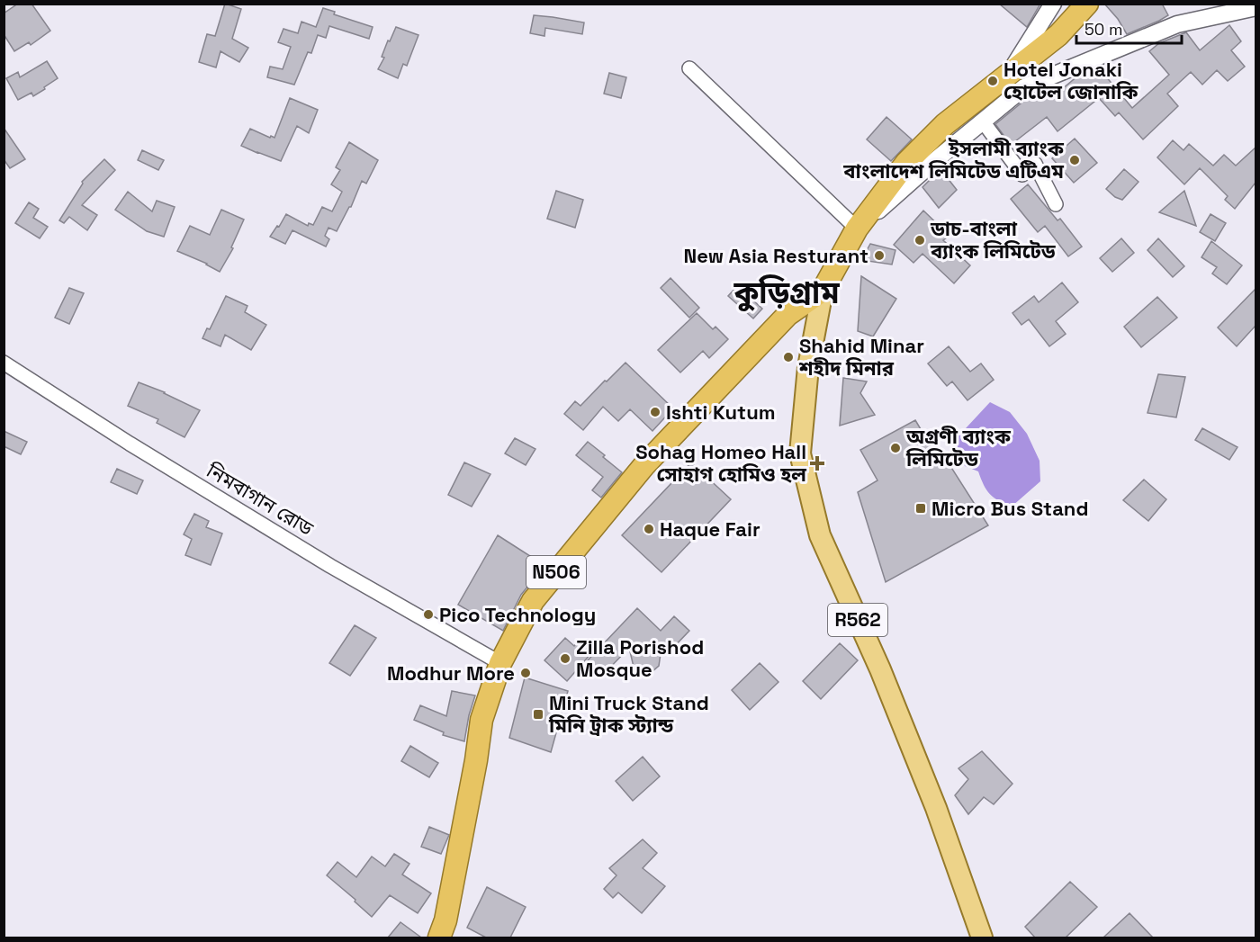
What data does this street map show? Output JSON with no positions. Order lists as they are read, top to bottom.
{
  "streets": {
    "highway": ["N506"],
    "main road": ["R562"],
    "street": ["নিমবাগান রোড"]
  },
  "crossings": [
    ["নিমবাগান রোড", "N506"],
    ["N506", "R562"]
  ],
  "districts": ["কুড়িগ্রাম"],
  "places": {
    "other": [
      "Hotel Jonaki হোটেল জোনাকি",
      "ইসলামী ব্যাংক বাংলাদেশ লিমিটেড এটিএম",
      "ডাচ-বাংলা ব্যাংক লিমিটেড",
      "New Asia Resturant",
      "Shahid Minar শহীদ মিনার",
      "Ishti Kutum",
      "অগ্রণী ব্যাংক লিমিটেড",
      "Haque Fair",
      "Pico Technology",
      "Zilla Porishod Mosque",
      "Modhur More"
    ],
    "health": ["Sohag Homeo Hall সোহাগ হোমিও হল"],
    "transit": ["Micro Bus Stand", "Mini Truck Stand মিনি ট্রাক স্ট্যান্ড"]
  },
  "scale_bar": "50 m"
}
